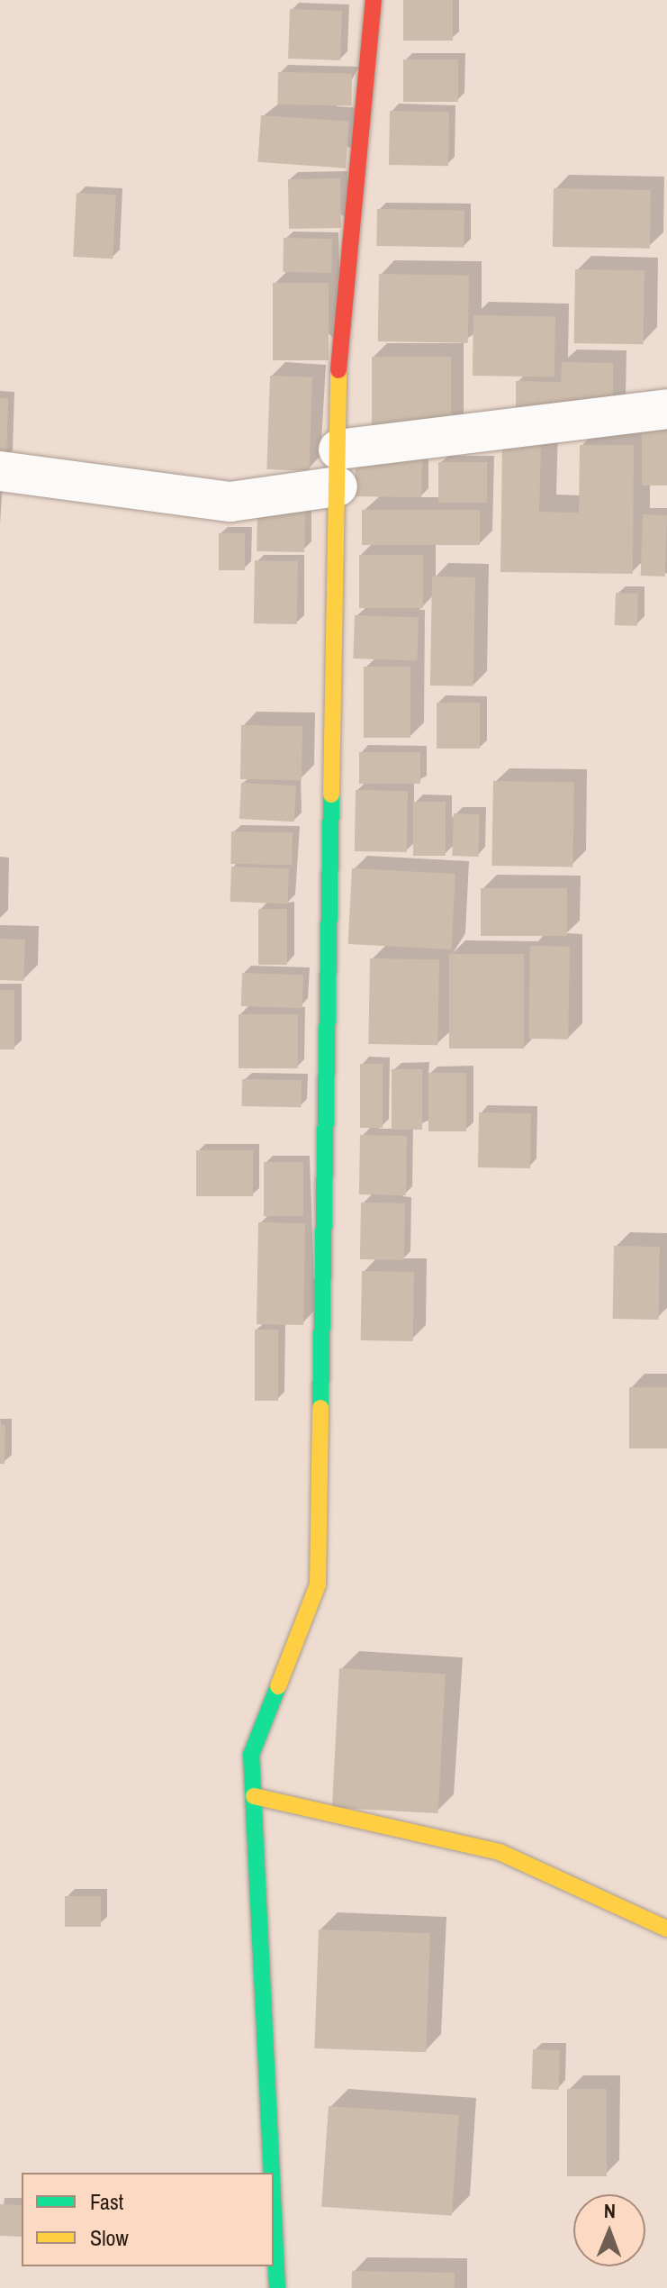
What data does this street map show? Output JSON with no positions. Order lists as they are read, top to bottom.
{
  "legend": ["Fast", "Slow"],
  "north": "top"
}
